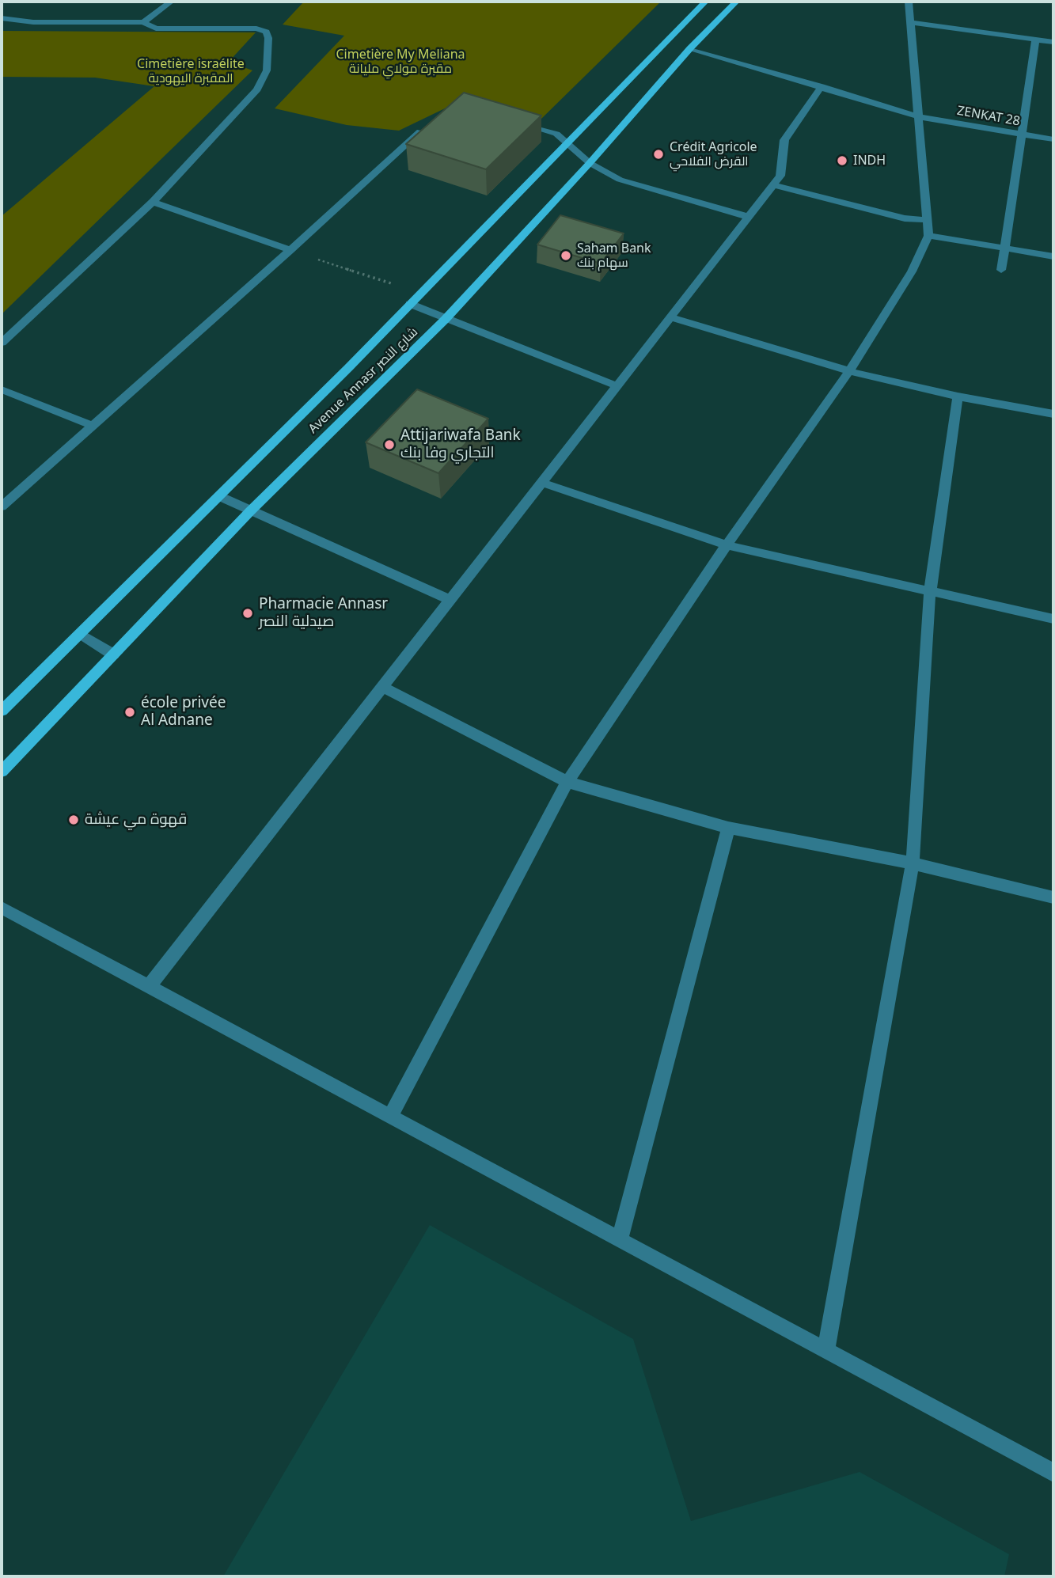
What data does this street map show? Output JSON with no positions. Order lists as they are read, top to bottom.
{
  "streets": {
    "main road": ["Avenue Annasr شارع النصر"],
    "street": ["ZENKAT 28"]
  },
  "crossings": [
    ["ZENKAT 28", "Avenue Annasr شارع النصر"]
  ],
  "parks": ["Cimetière My Meliana مقبرة مولاي مليانة", "Cimetière israélite المقبرة اليهودية"],
  "places": [
    "Crédit Agricole القرض الفلاحي",
    "INDH",
    "Saham Bank سهام بنك",
    "Attijariwafa Bank التجاري وفا بنك",
    "Pharmacie Annasr صيدلية النصر",
    "école privée Al Adnane",
    "قهوة مي عيشة"
  ]
}
